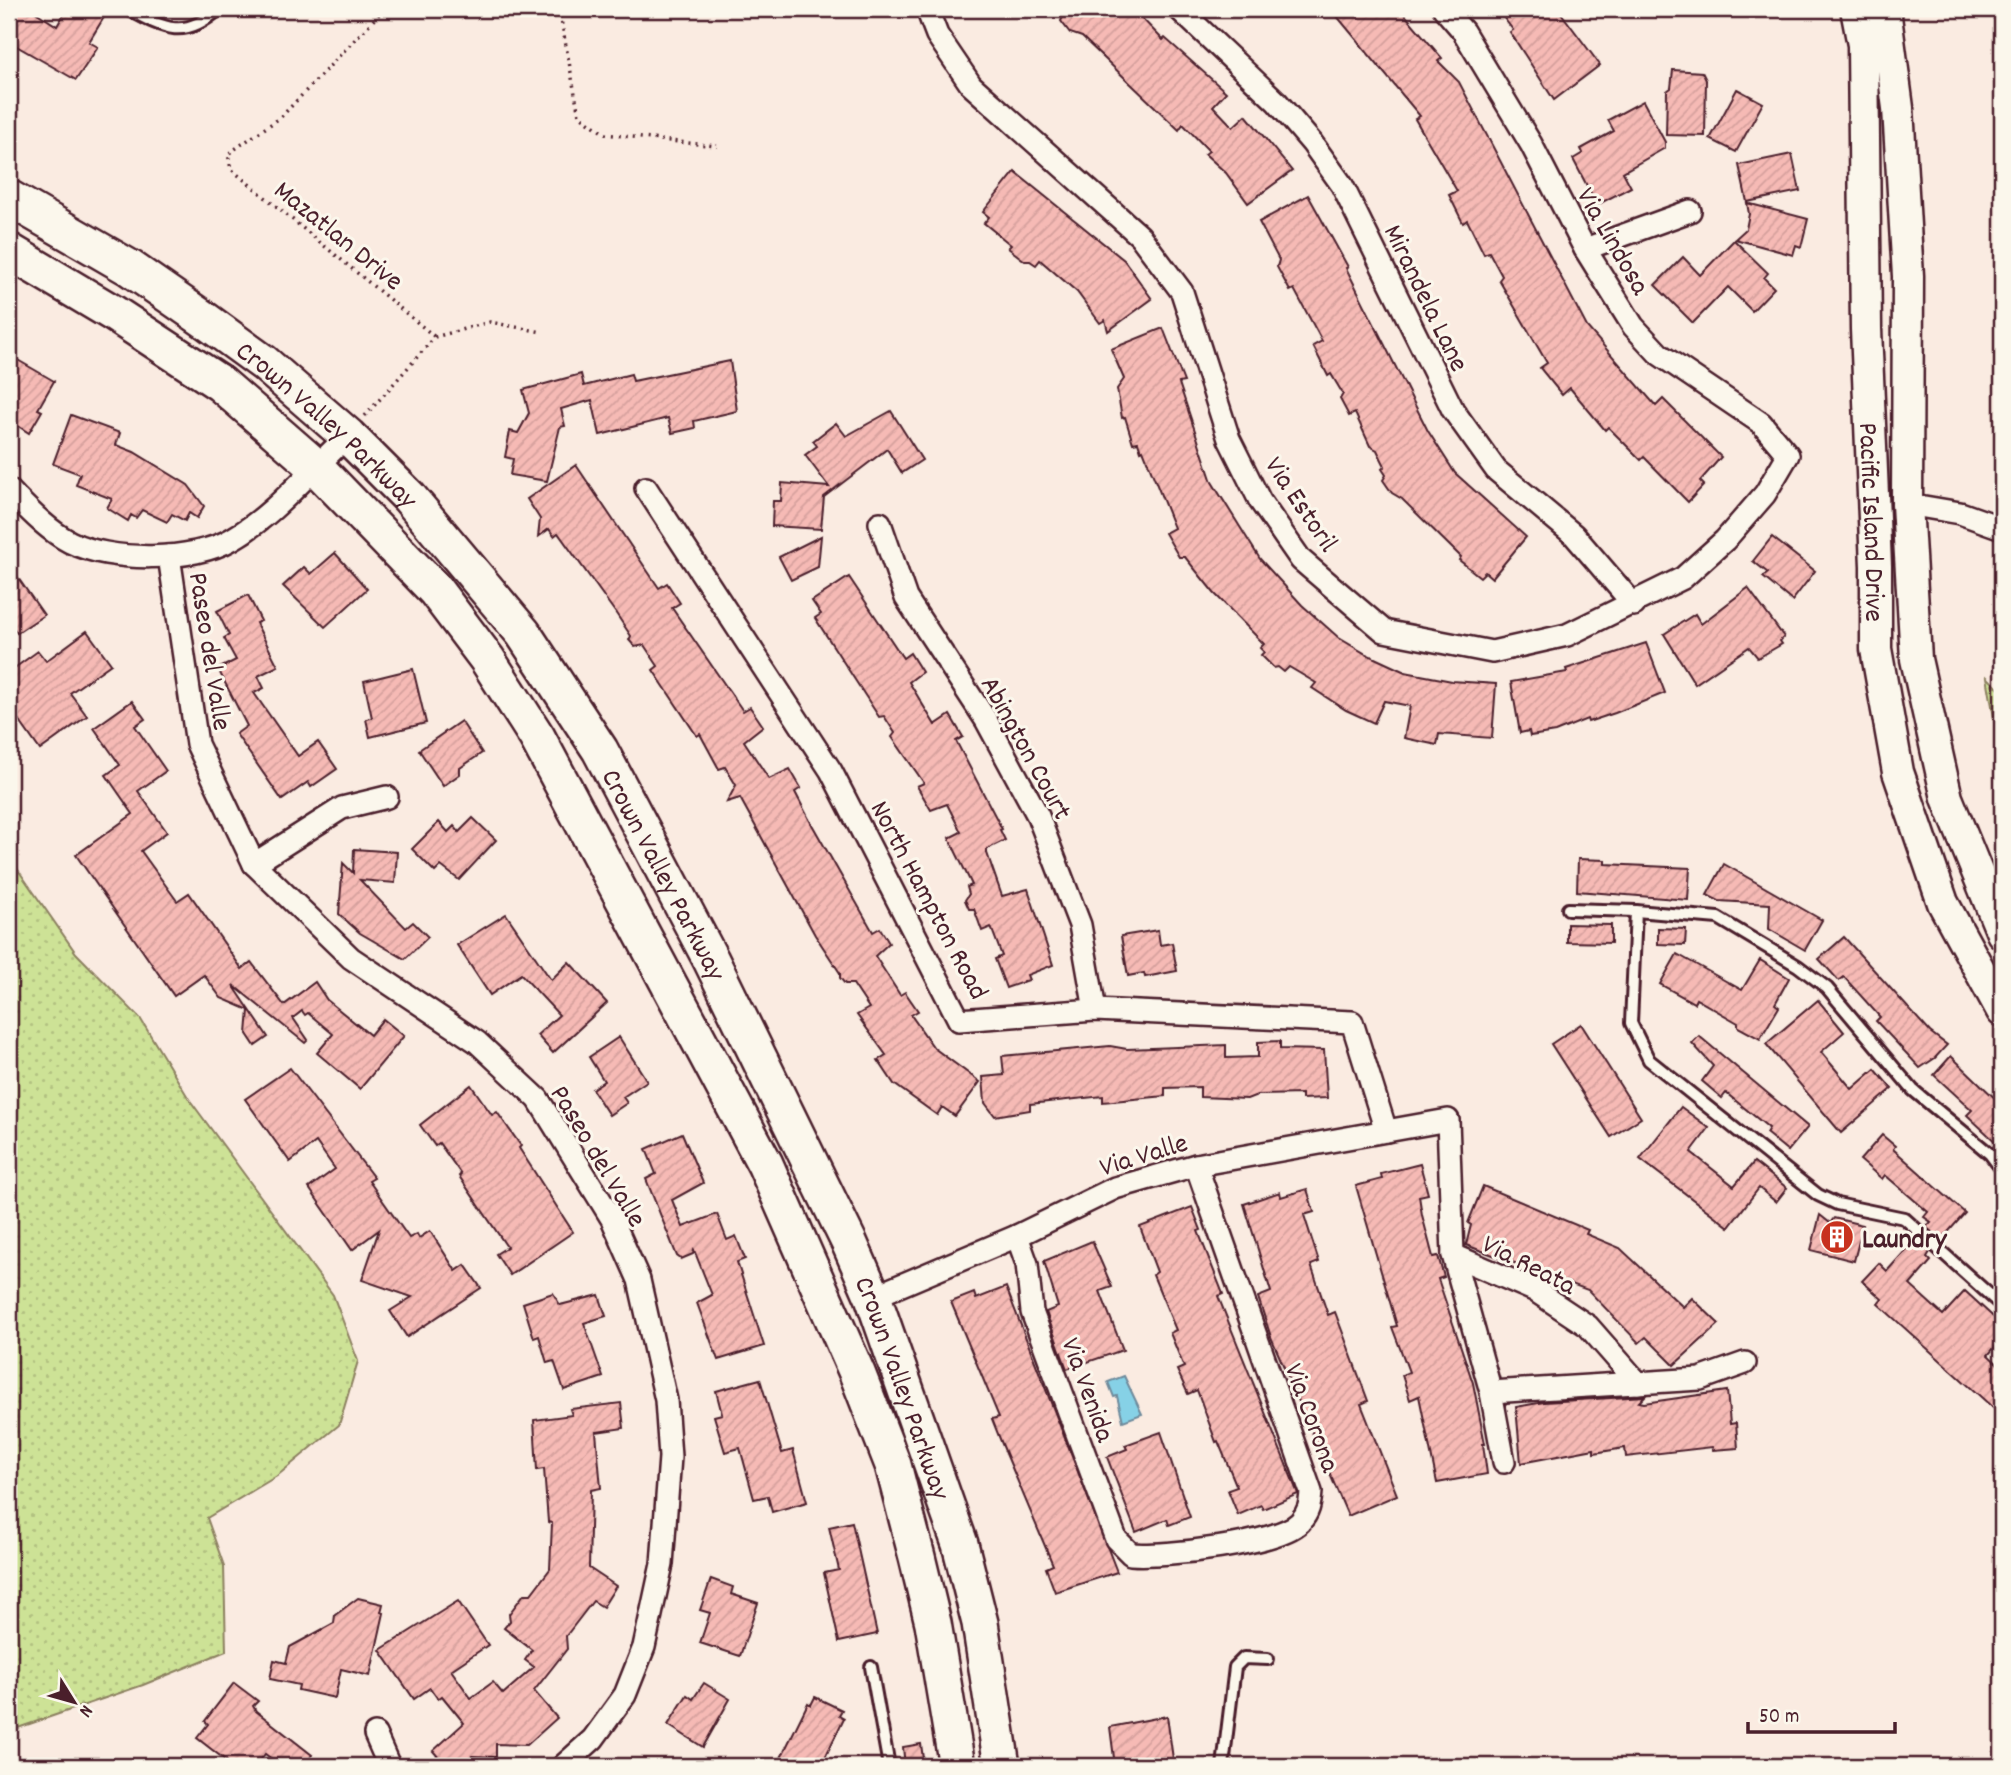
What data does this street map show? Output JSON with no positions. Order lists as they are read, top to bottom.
{
  "streets": {
    "main road": ["Crown Valley Parkway", "Pacific Island Drive"],
    "street": [
      "Via Lindosa",
      "Mirandela Lane",
      "Via Estoril",
      "Paseo del Valle",
      "Abington Court",
      "North Hampton Road",
      "Via Valle",
      "Via Reata",
      "Via Venida",
      "Via Corona"
    ],
    "path": ["Mazatlan Drive"]
  },
  "crossings": [
    ["Via Lindosa", "Via Estoril"],
    ["Mirandela Lane", "Via Estoril"],
    ["Crown Valley Parkway", "Via Valle"],
    ["Abington Court", "North Hampton Road"],
    ["North Hampton Road", "Via Valle"],
    ["Via Valle", "Via Reata"],
    ["Via Valle", "Via Venida"],
    ["Via Valle", "Via Corona"],
    ["Via Venida", "Via Corona"]
  ],
  "places": {
    "building": ["Laundry"]
  },
  "scale_bar": "50 m",
  "north": "bottom right"
}
